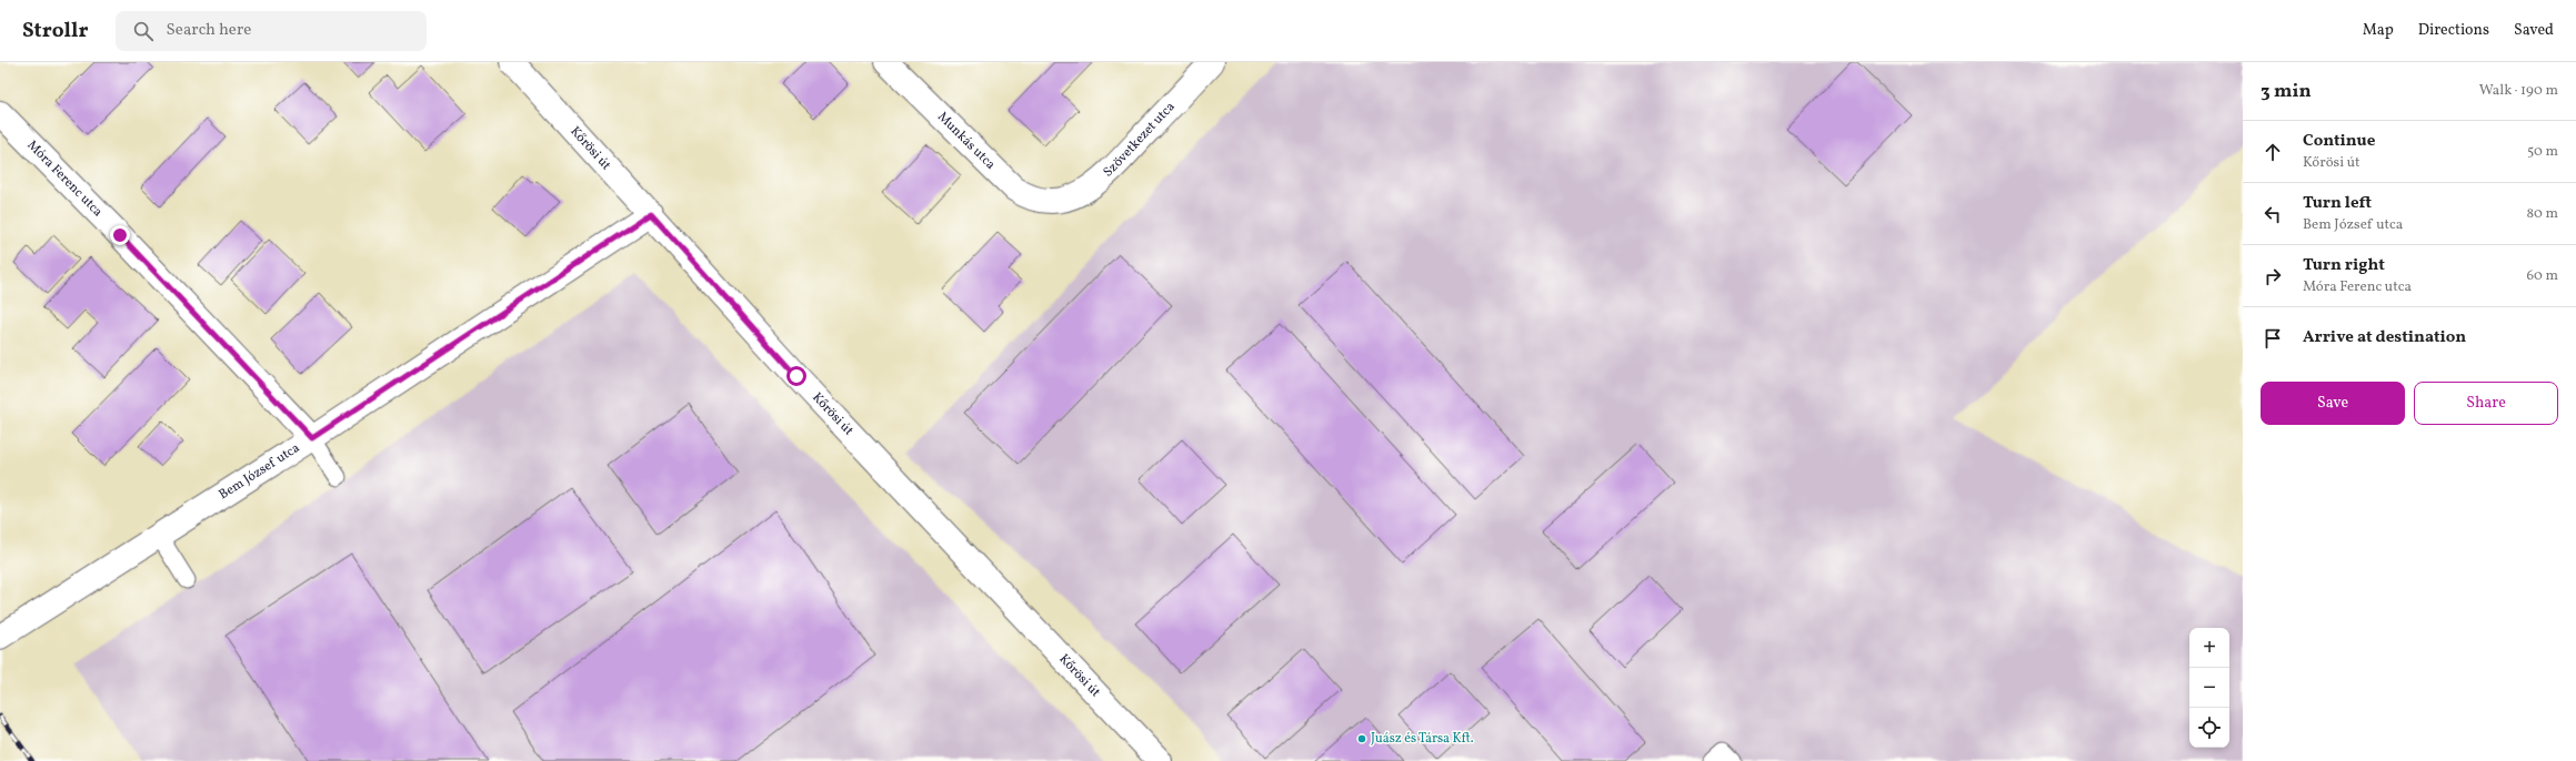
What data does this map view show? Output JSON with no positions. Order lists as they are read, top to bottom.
{
  "streets": {
    "main road": [
      "Szövetkezet utca",
      "Munkás utca",
      "Kőrösi út",
      "Móra Ferenc utca",
      "Bem József utca"
    ]
  },
  "crossings": [
    ["Szövetkezet utca", "Munkás utca"],
    ["Kőrösi út", "Bem József utca"],
    ["Móra Ferenc utca", "Bem József utca"]
  ],
  "places": ["Juász és Társa Kft."],
  "page": {
    "header": "Strollr",
    "search": "Search here",
    "nav": ["Map", "Directions", "Saved"],
    "heading": ["3 min", "Walk · 190 m"],
    "list": [
      ["Continue", "Kőrösi út", "50 m"],
      ["Turn left", "Bem József utca", "80 m"],
      ["Turn right", "Móra Ferenc utca", "60 m"],
      "Arrive at destination"
    ],
    "buttons": ["Save", "Share"],
    "map_buttons": ["+", "−"]
  }
}
